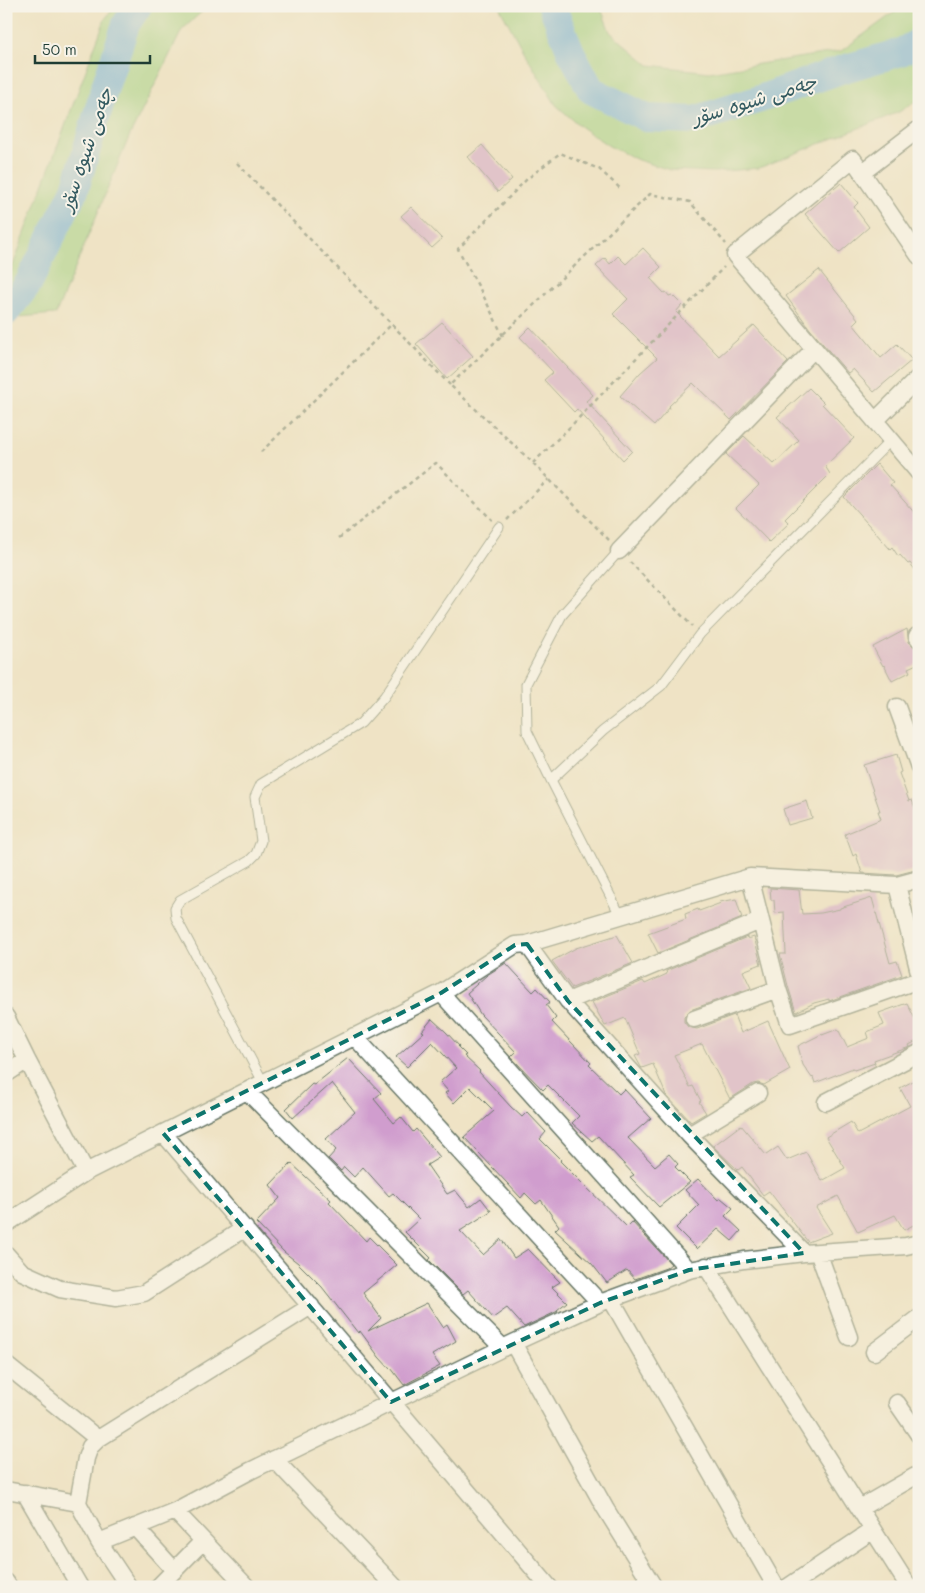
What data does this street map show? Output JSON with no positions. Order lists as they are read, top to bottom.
{
  "water": ["چەمی شیوە سۆر"],
  "scale_bar": "50 m"
}
